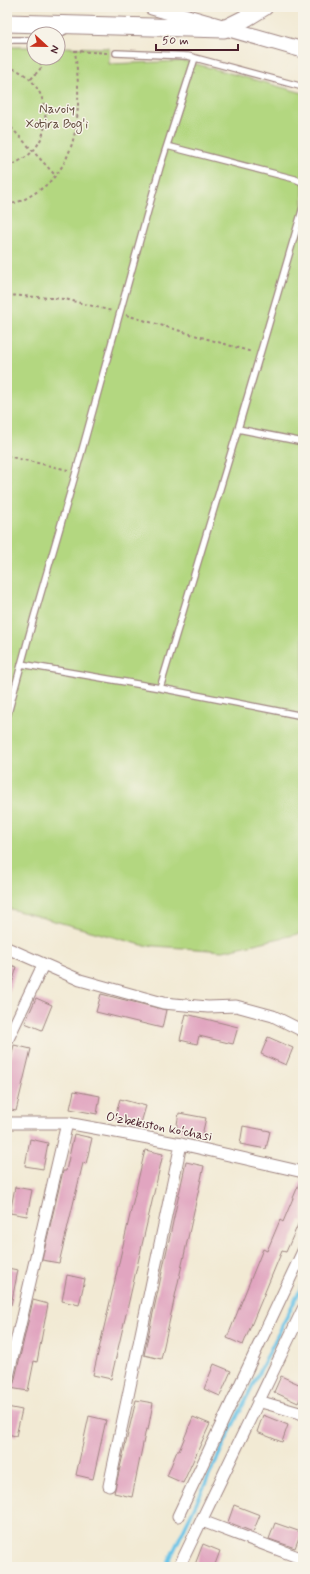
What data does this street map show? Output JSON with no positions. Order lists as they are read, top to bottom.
{
  "streets": {
    "street": ["O‘zbekiston ko‘chasi"]
  },
  "parks": ["Navoiy Xotira Bog'i"],
  "scale_bar": "50 m",
  "north": "right"
}
